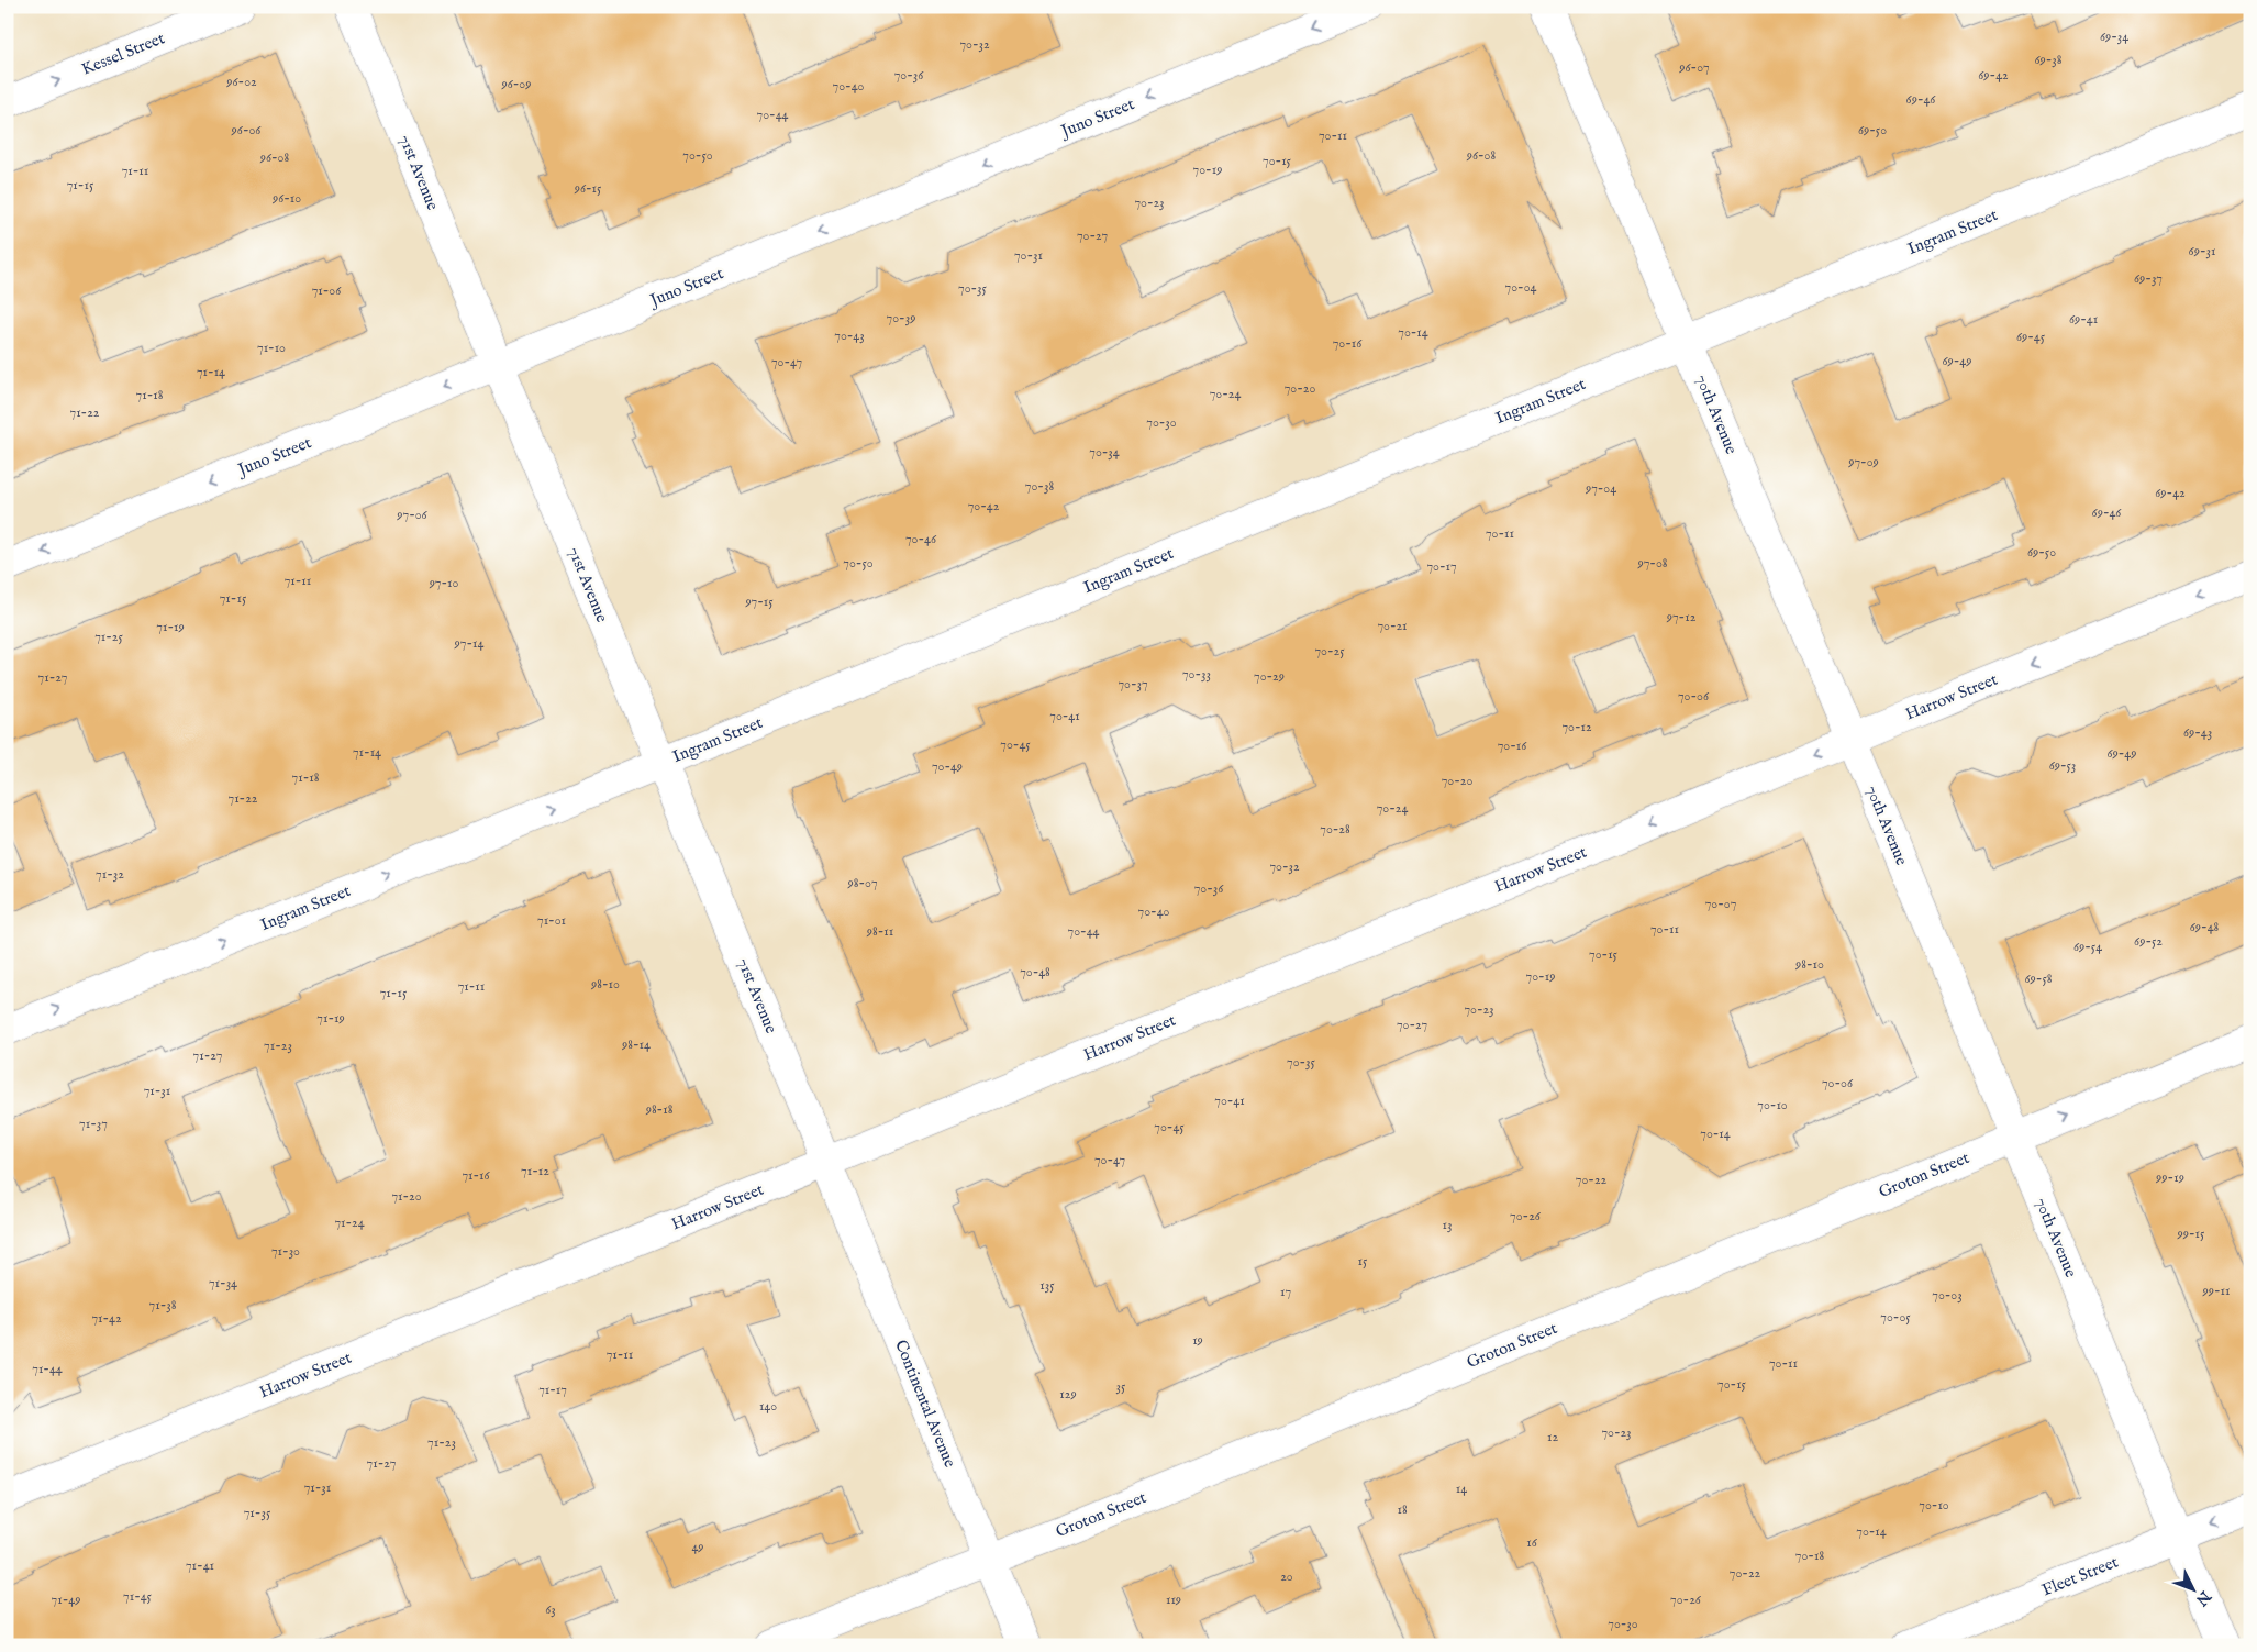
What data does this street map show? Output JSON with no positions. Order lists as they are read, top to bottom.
{
  "streets": {
    "street": [
      "Kessel Street",
      "Juno Street",
      "71st Avenue",
      "Ingram Street",
      "70th Avenue",
      "Harrow Street",
      "Groton Street",
      "Continental Avenue",
      "Fleet Street"
    ]
  },
  "crossings": [
    ["Juno Street", "71st Avenue"],
    ["71st Avenue", "Ingram Street"],
    ["71st Avenue", "Harrow Street"],
    ["71st Avenue", "Continental Avenue"],
    ["Ingram Street", "70th Avenue"],
    ["70th Avenue", "Harrow Street"],
    ["70th Avenue", "Groton Street"],
    ["70th Avenue", "Fleet Street"],
    ["Harrow Street", "Continental Avenue"],
    ["Groton Street", "Continental Avenue"]
  ],
  "one_way": ["Kessel Street", "Juno Street", "Harrow Street"],
  "house_numbers": [
    "69-34",
    "70-32",
    "69-38",
    "96-07",
    "70-36",
    "69-42",
    "96-02",
    "96-09",
    "70-40",
    "69-46",
    "70-44",
    "96-06",
    "69-50",
    "70-11",
    "70-50",
    "96-08",
    "96-08",
    "70-15",
    "70-19",
    "71-11",
    "71-15",
    "96-15",
    "96-10",
    "70-23",
    "70-27",
    "69-31",
    "70-31",
    "69-37",
    "70-04",
    "70-35",
    "71-06",
    "70-39",
    "69-41",
    "70-14",
    "70-43",
    "69-45",
    "70-16",
    "71-10",
    "69-49",
    "70-47",
    "71-14",
    "70-20",
    "70-24",
    "71-18",
    "71-22",
    "70-30",
    "70-34",
    "97-09",
    "70-38",
    "97-04",
    "69-42",
    "70-42",
    "69-46",
    "97-06",
    "70-11",
    "70-46",
    "69-50",
    "70-50",
    "97-08",
    "70-17",
    "71-11",
    "97-10",
    "71-15",
    "97-15",
    "97-12",
    "70-21",
    "71-19",
    "71-25",
    "97-14",
    "70-25",
    "70-33",
    "70-29",
    "71-27",
    "70-37",
    "70-06",
    "70-41",
    "70-12",
    "69-43",
    "70-45",
    "70-16",
    "71-14",
    "69-49",
    "69-53",
    "70-49",
    "71-18",
    "70-20",
    "71-22",
    "70-24",
    "70-28",
    "70-32",
    "71-32",
    "98-07",
    "70-36",
    "70-07",
    "70-40",
    "71-01",
    "69-48",
    "70-11",
    "98-11",
    "70-44",
    "69-52",
    "69-54",
    "70-15",
    "98-10",
    "70-48",
    "70-19",
    "69-58",
    "98-10",
    "71-11",
    "71-15",
    "70-23",
    "71-19",
    "70-27",
    "98-14",
    "71-23",
    "71-27",
    "70-35",
    "70-06",
    "71-31",
    "70-41",
    "70-10",
    "98-18",
    "71-37",
    "70-45",
    "70-14",
    "70-47",
    "71-12",
    "71-16",
    "99-19",
    "70-22",
    "71-20",
    "70-26",
    "71-24",
    "13",
    "99-15",
    "71-30",
    "15",
    "71-34",
    "135",
    "99-11",
    "17",
    "70-03",
    "71-38",
    "70-05",
    "71-42",
    "19",
    "71-11",
    "70-11",
    "71-44",
    "70-15",
    "35",
    "71-17",
    "129",
    "140",
    "70-23",
    "12",
    "71-23",
    "71-27",
    "71-31",
    "14",
    "70-10",
    "18",
    "71-35",
    "70-14",
    "16",
    "49",
    "70-18",
    "71-41",
    "70-22",
    "20",
    "71-45",
    "71-49",
    "119",
    "70-26",
    "63",
    "70-30"
  ],
  "north": "bottom right"
}
